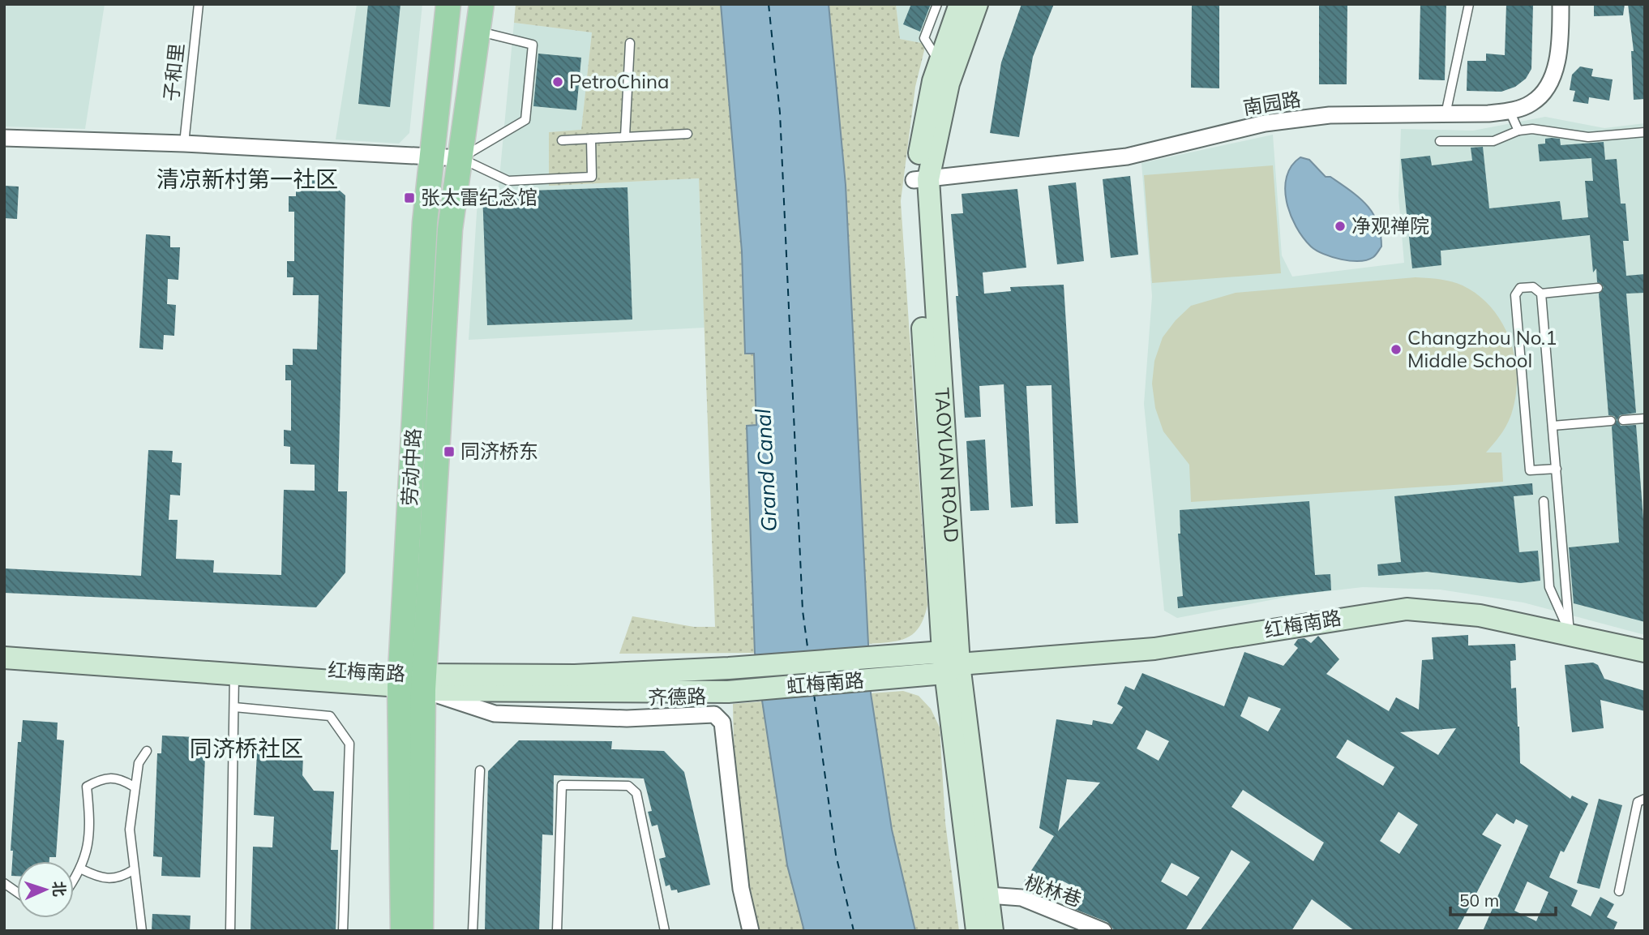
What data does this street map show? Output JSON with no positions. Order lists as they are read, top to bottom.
{
  "streets": {
    "main road": ["劳动中路"],
    "street": [
      "南园路",
      "TAOYUAN ROAD",
      "红梅南路",
      "虹梅南路",
      "齐德路",
      "桃林巷"
    ],
    "lane": ["子和里"]
  },
  "crossings": [
    ["南园路", "TAOYUAN ROAD"],
    ["TAOYUAN ROAD", "红梅南路"],
    ["TAOYUAN ROAD", "桃林巷"],
    ["劳动中路", "红梅南路"],
    ["劳动中路", "齐德路"],
    ["红梅南路", "虹梅南路"],
    ["红梅南路", "齐德路"]
  ],
  "districts": ["清凉新村第一社区", "同济桥社区"],
  "water": ["Grand Canal"],
  "places": {
    "other": ["PetroChina", "净观禅院", "Changzhou No.1 Middle School"],
    "transit": ["张太雷纪念馆", "同济桥东"]
  },
  "scale_bar": "50 m",
  "north": "right"
}
